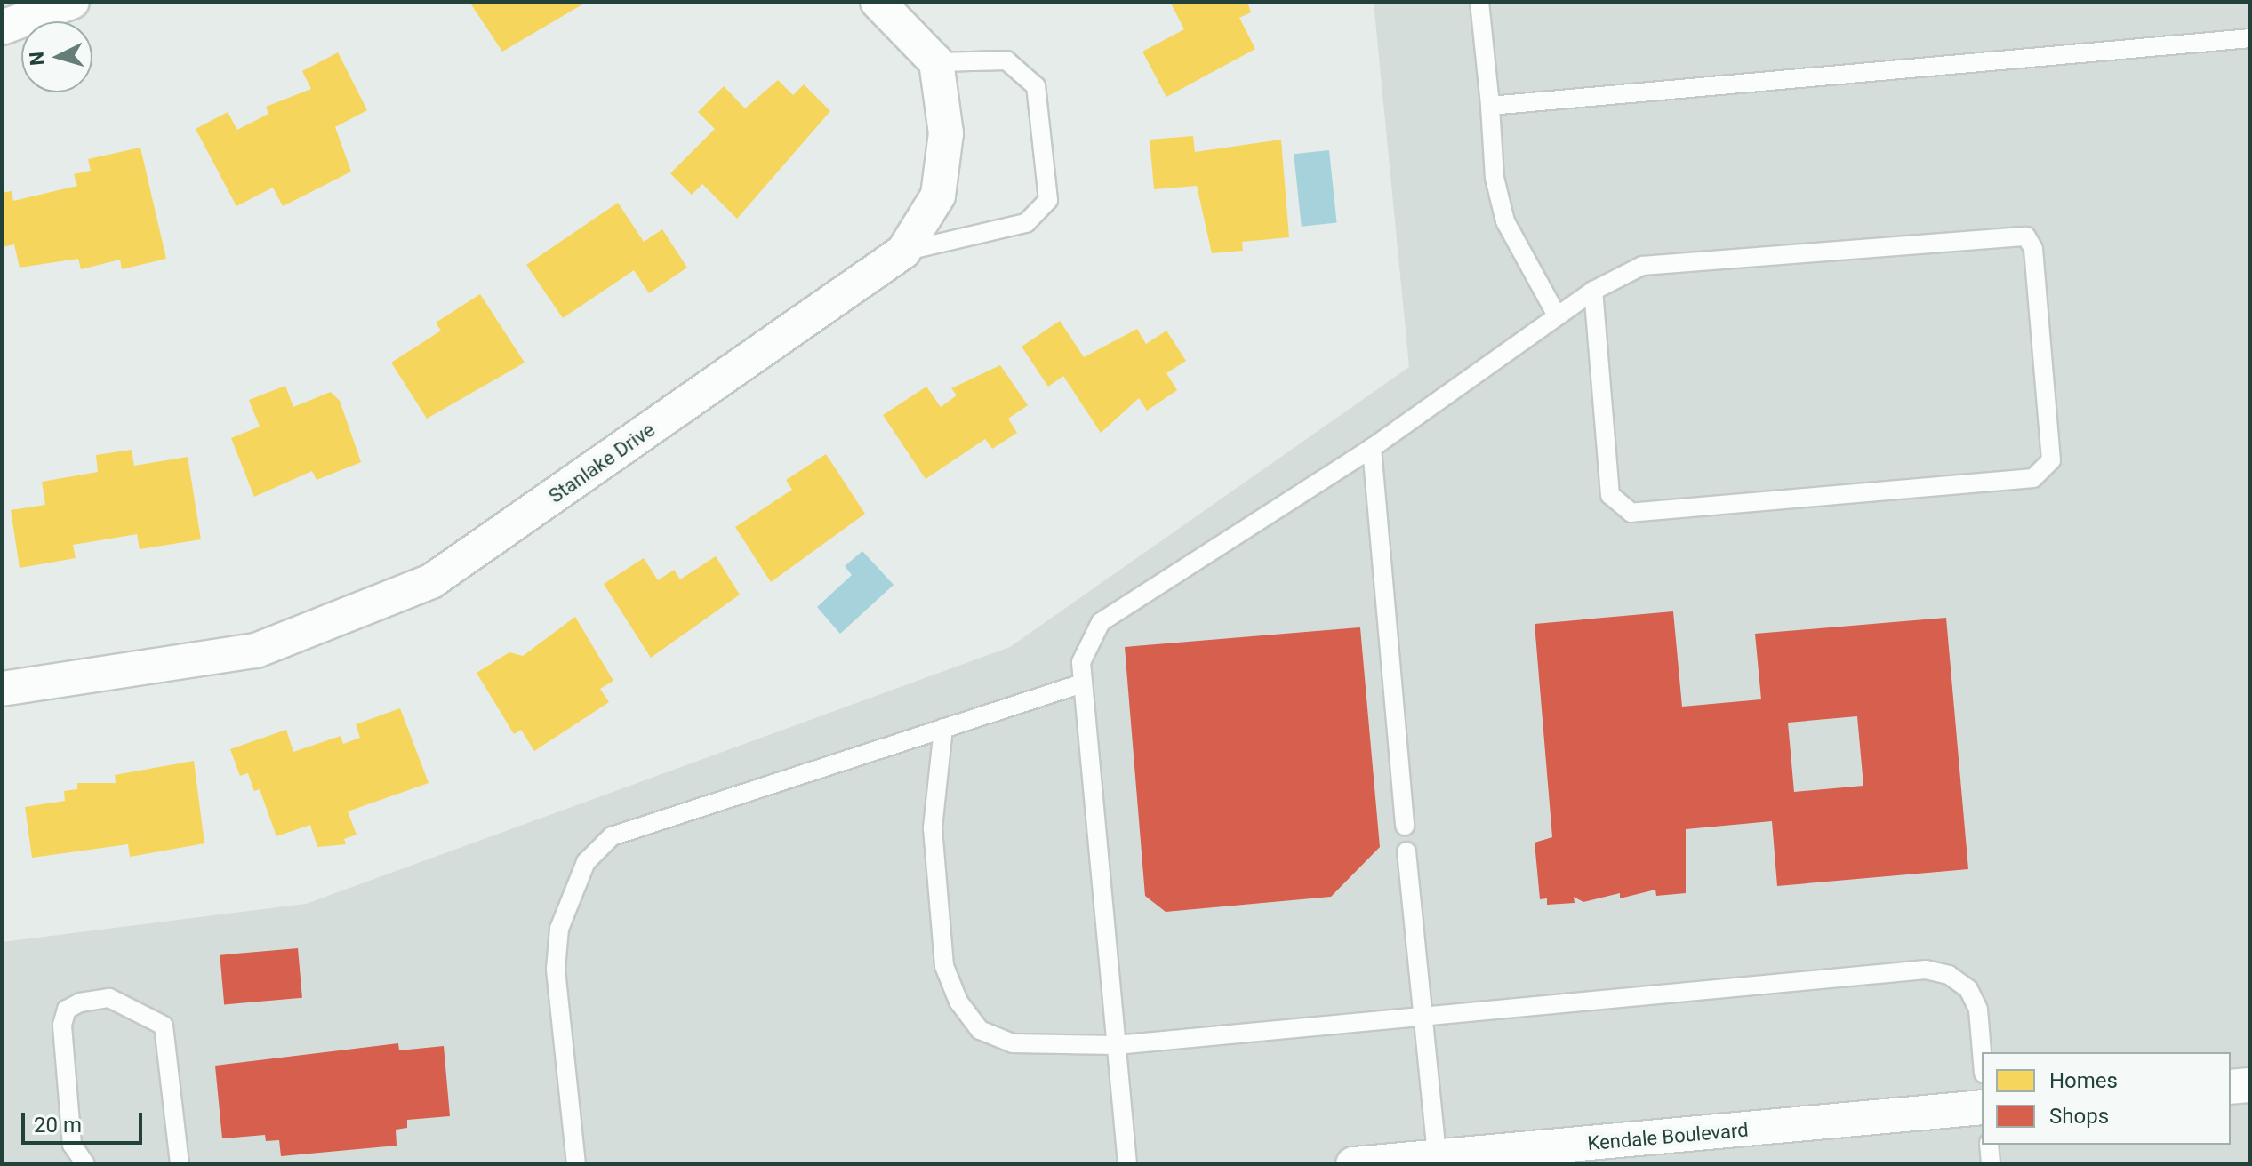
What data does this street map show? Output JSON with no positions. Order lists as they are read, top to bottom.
{
  "streets": {
    "street": ["Stanlake Drive", "Kendale Boulevard"]
  },
  "legend": ["Homes", "Shops"],
  "scale_bar": "20 m",
  "north": "left"
}
